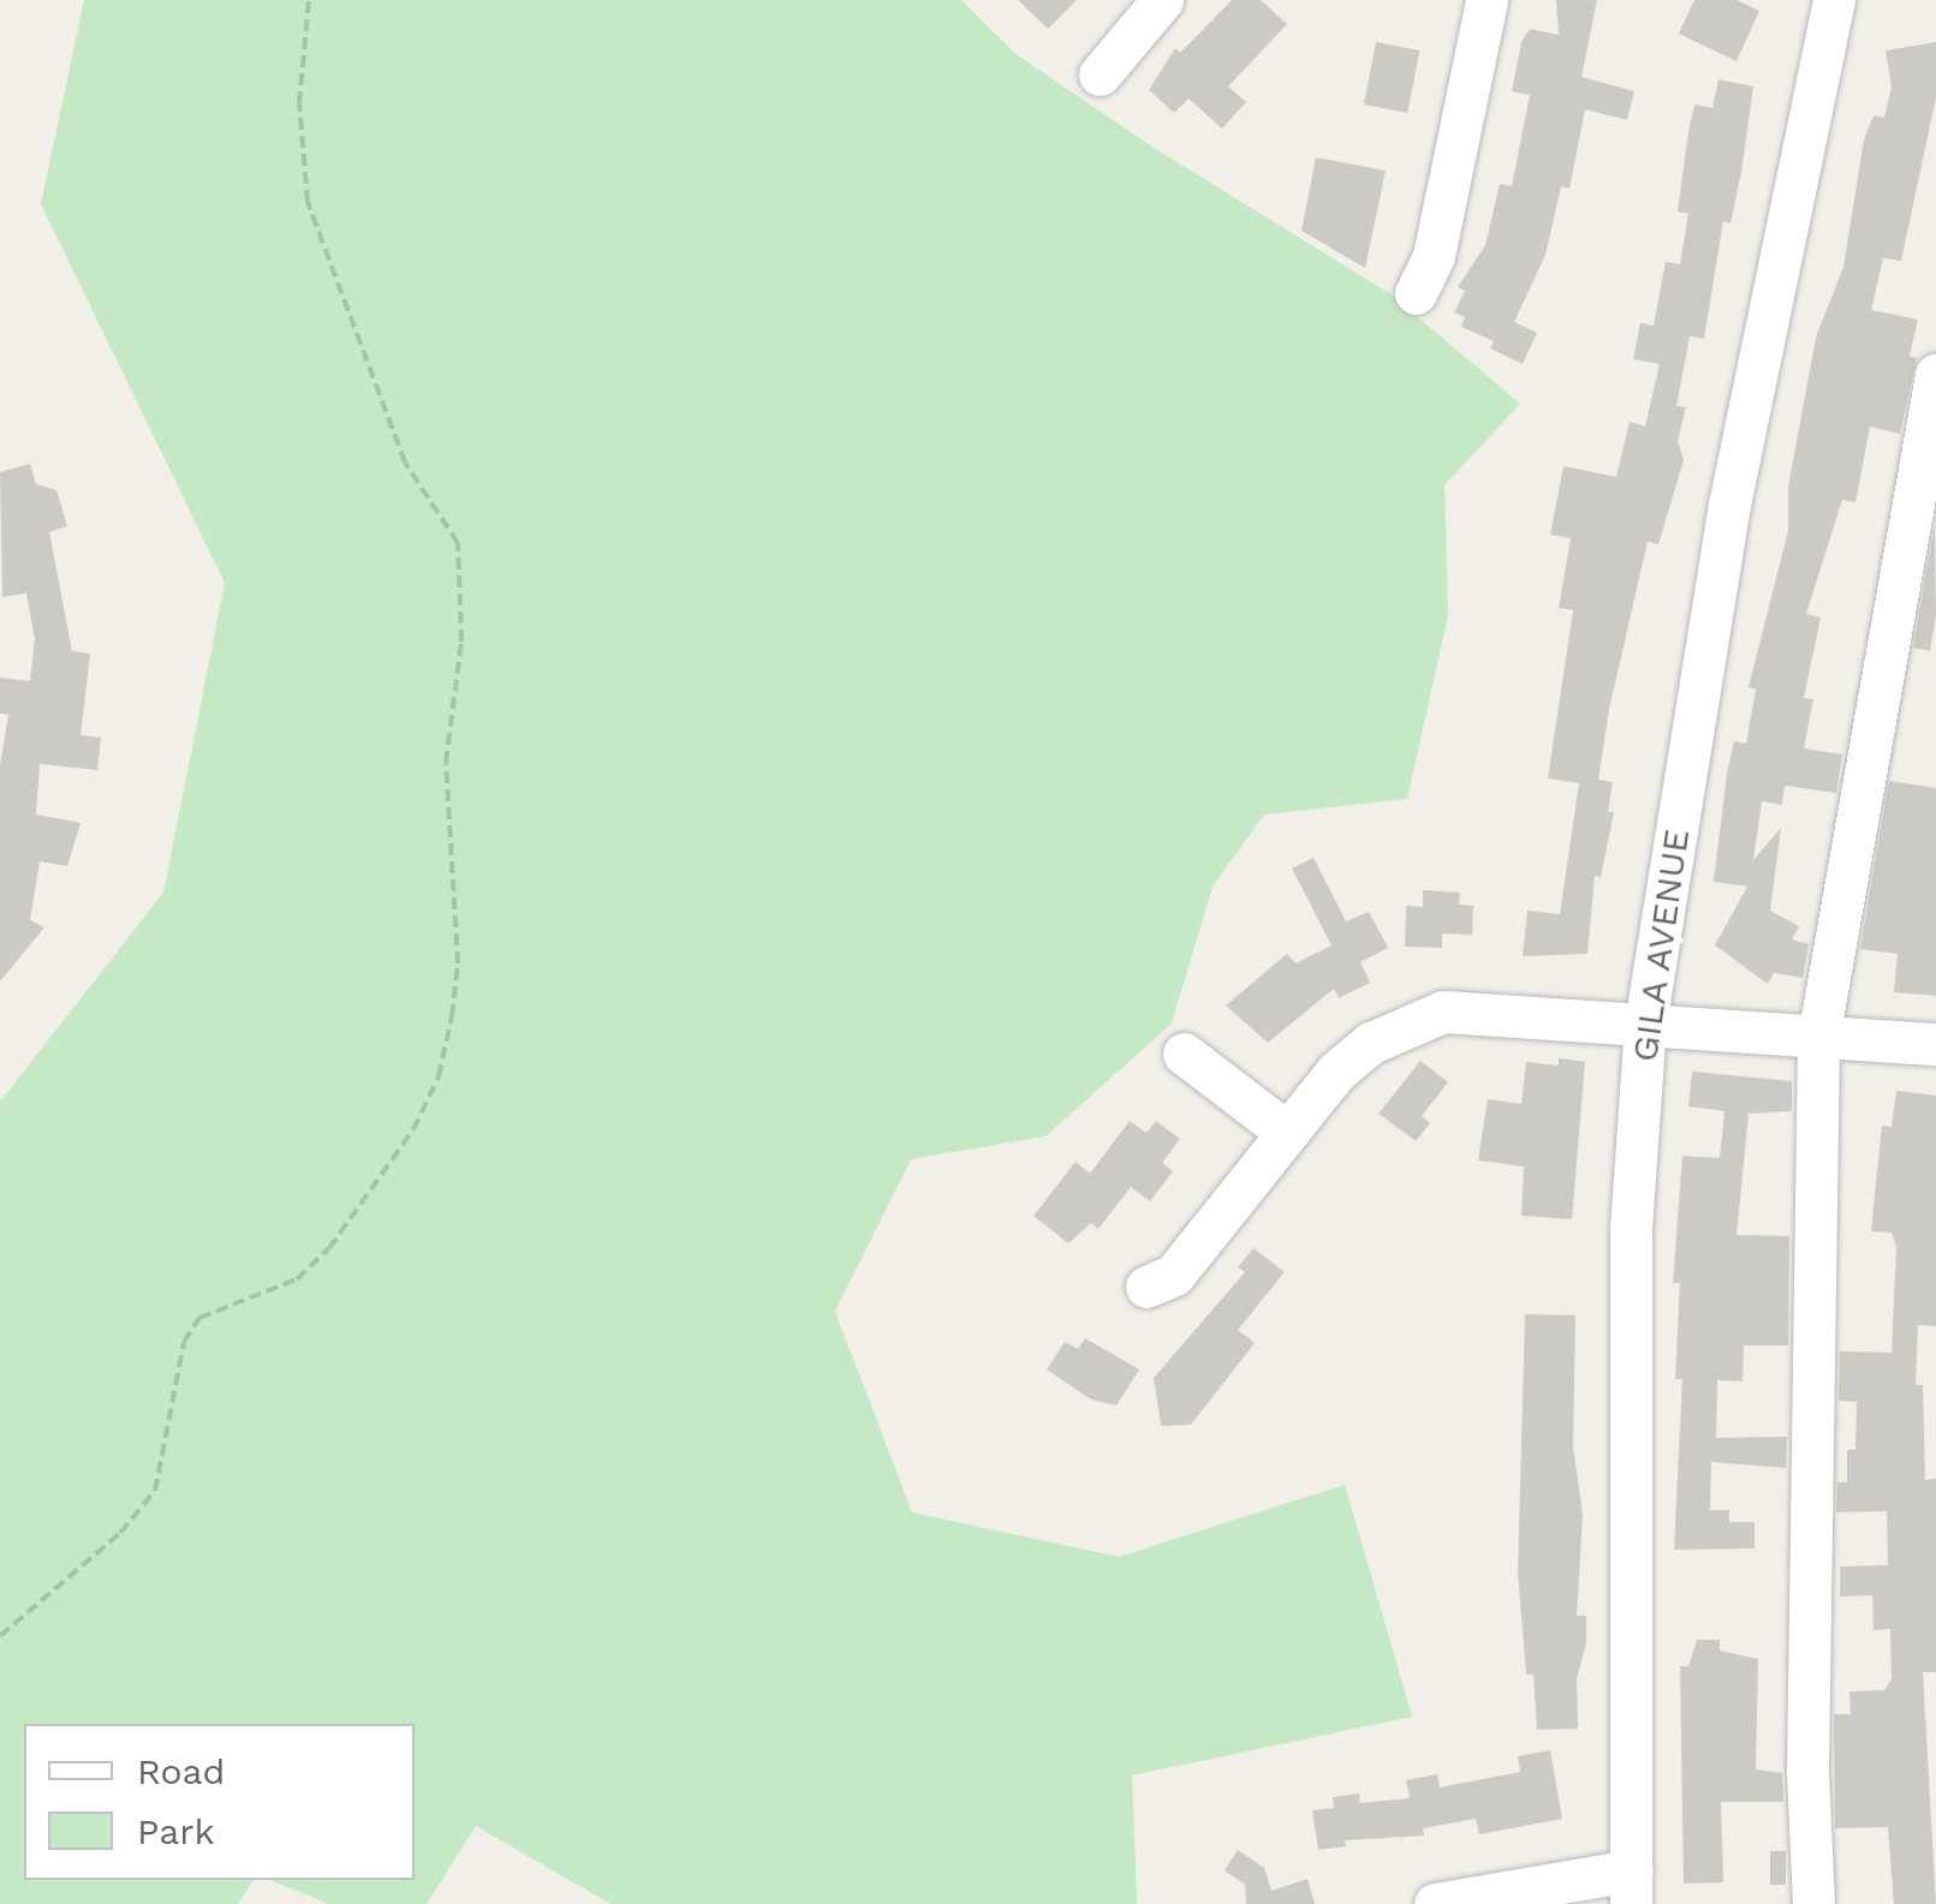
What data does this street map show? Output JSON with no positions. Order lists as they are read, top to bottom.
{
  "streets": {
    "street": ["GILA AVENUE"]
  },
  "legend": ["Road", "Park"]
}
